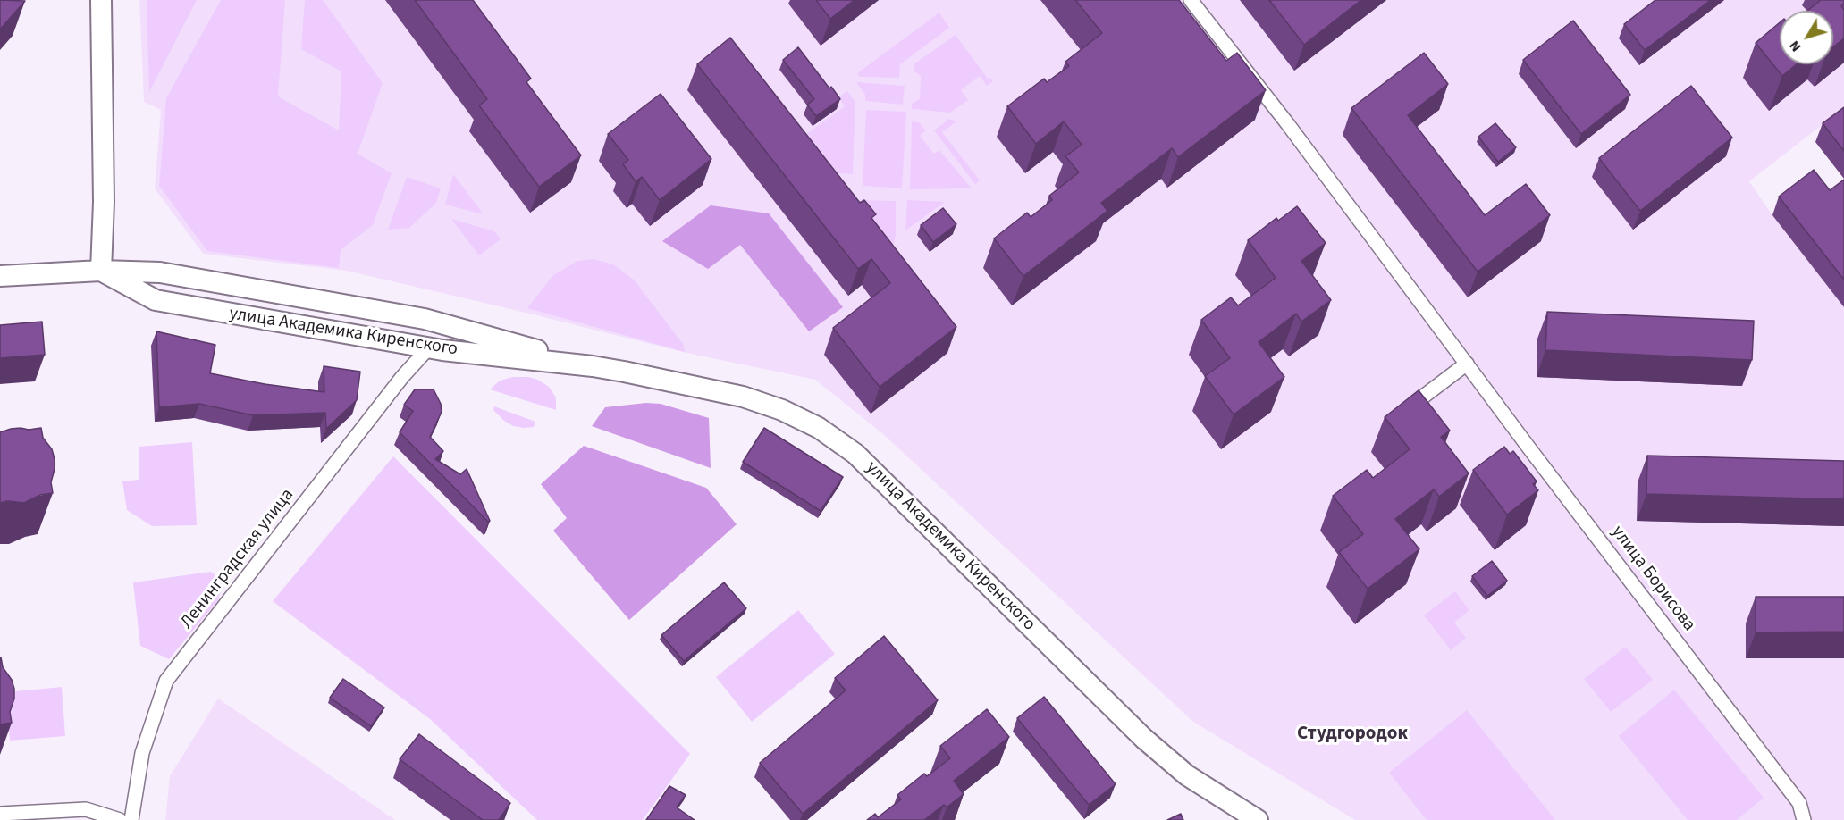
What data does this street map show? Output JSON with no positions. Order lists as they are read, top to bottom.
{
  "streets": {
    "main road": ["улица Академика Киренского"],
    "street": ["Ленинградская улица", "улица Борисова"]
  },
  "crossings": [
    ["улица Академика Киренского", "Ленинградская улица"]
  ],
  "districts": ["Студгородок"],
  "north": "bottom left"
}
